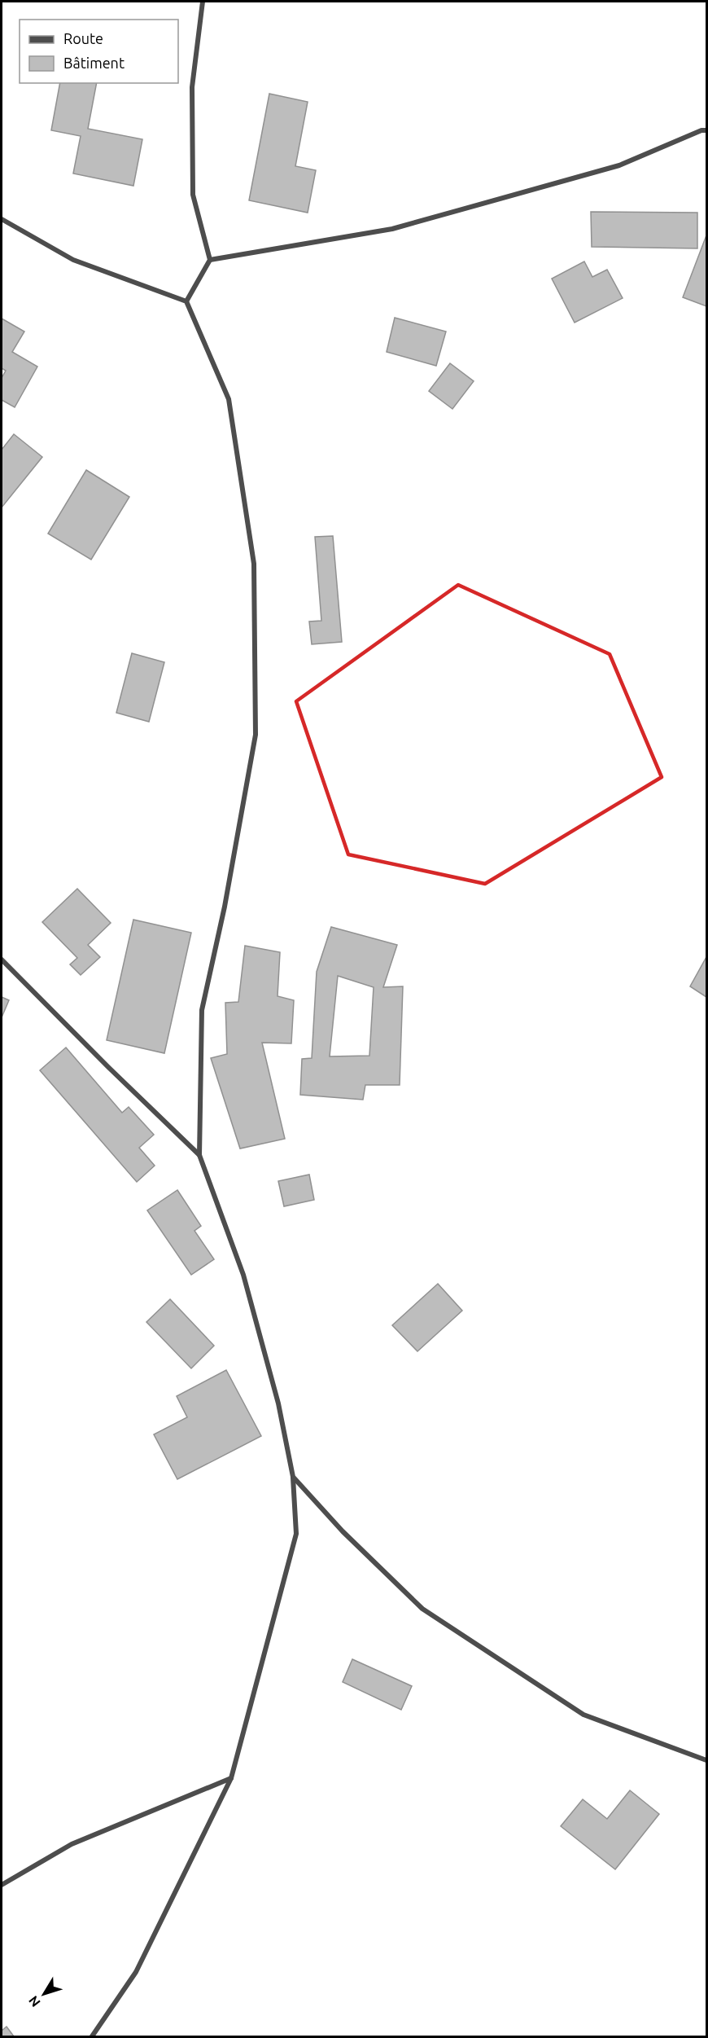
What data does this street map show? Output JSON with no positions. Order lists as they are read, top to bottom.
{
  "legend": ["Route", "Bâtiment"],
  "north": "bottom left"
}
